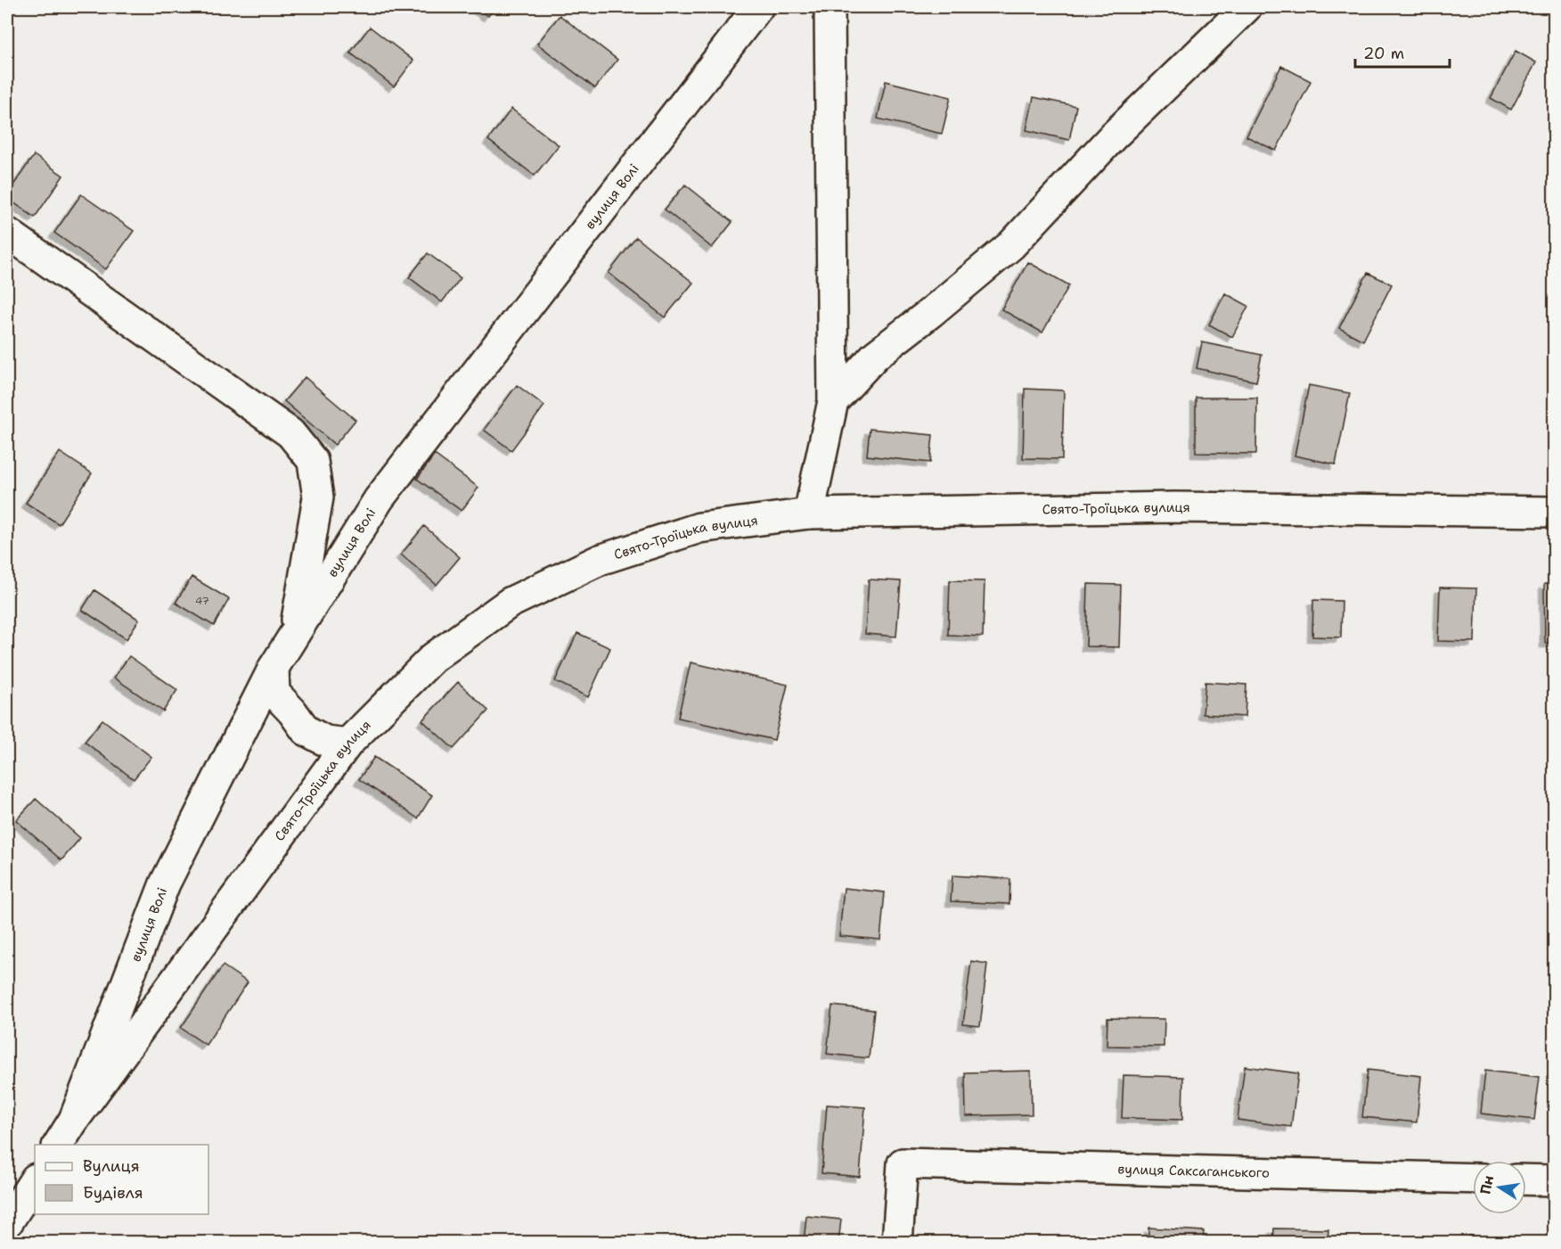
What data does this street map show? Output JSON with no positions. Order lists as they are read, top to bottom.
{
  "streets": {
    "street": ["вулиця Волі", "Свято-Троїцька вулиця", "вулиця Саксаганського"]
  },
  "crossings": [
    ["вулиця Волі", "Свято-Троїцька вулиця"]
  ],
  "house_numbers": ["47"],
  "legend": ["Вулиця", "Будівля"],
  "scale_bar": "20 m",
  "north": "left"
}
